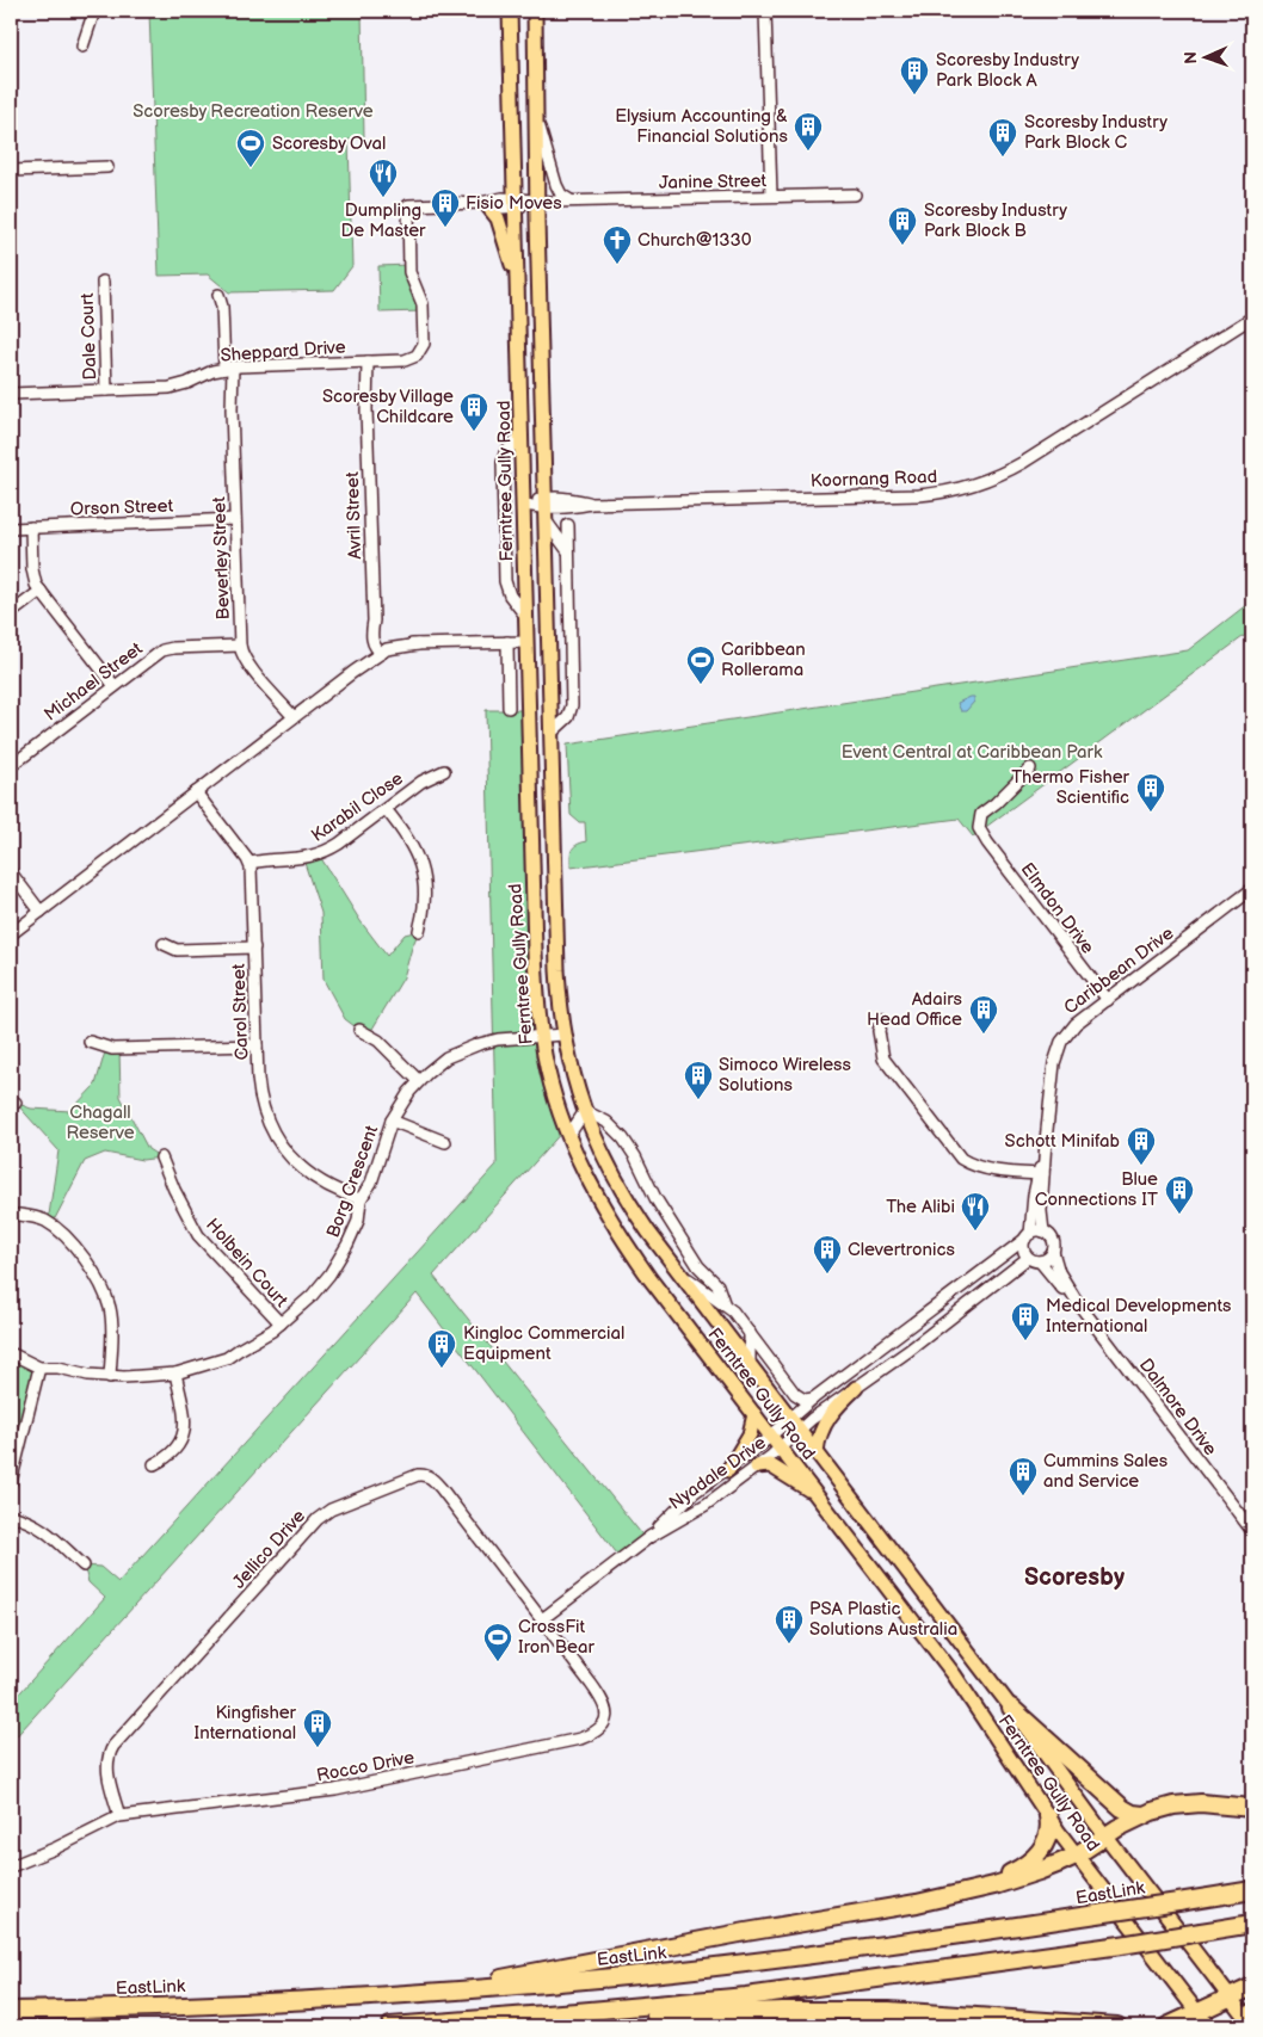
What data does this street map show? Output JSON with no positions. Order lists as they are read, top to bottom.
{
  "streets": {
    "highway": ["EastLink"],
    "main road": ["Ferntree Gully Road"],
    "street": [
      "Janine Street",
      "Dale Court",
      "Sheppard Drive",
      "Koornang Road",
      "Orson Street",
      "Avril Street",
      "Beverley Street",
      "Michael Street",
      "Karabil Close",
      "Elmdon Drive",
      "Caribbean Drive",
      "Carol Street",
      "Borg Crescent",
      "Holbein Court",
      "Dalmore Drive",
      "Nyadale Drive",
      "Jellico Drive",
      "Rocco Drive"
    ]
  },
  "crossings": [
    ["Janine Street", "Sheppard Drive"],
    ["Janine Street", "Ferntree Gully Road"],
    ["Dale Court", "Sheppard Drive"],
    ["Sheppard Drive", "Avril Street"],
    ["Sheppard Drive", "Beverley Street"],
    ["Koornang Road", "Ferntree Gully Road"],
    ["Ferntree Gully Road", "Borg Crescent"],
    ["Ferntree Gully Road", "Nyadale Drive"],
    ["Orson Street", "Beverley Street"],
    ["Beverley Street", "Michael Street"],
    ["Karabil Close", "Carol Street"],
    ["Elmdon Drive", "Caribbean Drive"],
    ["Caribbean Drive", "Dalmore Drive"],
    ["Carol Street", "Borg Crescent"],
    ["Borg Crescent", "Holbein Court"],
    ["Nyadale Drive", "Jellico Drive"],
    ["Nyadale Drive", "Rocco Drive"],
    ["Jellico Drive", "Rocco Drive"]
  ],
  "districts": ["Scoresby"],
  "parks": ["Scoresby Recreation Reserve", "Event Central at Caribbean Park", "Chagall Reserve"],
  "places": {
    "building": [
      "Scoresby Industry Park Block A",
      "Elysium Accounting & Financial Solutions",
      "Scoresby Industry Park Block C",
      "Fisio Moves",
      "Scoresby Industry Park Block B",
      "Scoresby Village Childcare",
      "Thermo Fisher Scientific",
      "Adairs Head Office",
      "Simoco Wireless Solutions",
      "Schott Minifab",
      "Blue Connections IT",
      "Clevertronics",
      "Medical Developments International",
      "Kingloc Commercial Equipment",
      "Cummins Sales and Service",
      "PSA Plastic Solutions Australia",
      "Kingfisher International"
    ],
    "sports": ["Scoresby Oval", "Caribbean Rollerama", "CrossFit Iron Bear"],
    "restaurant": ["Dumpling De Master", "The Alibi"],
    "church": ["Church@1330"]
  },
  "north": "left"
}
